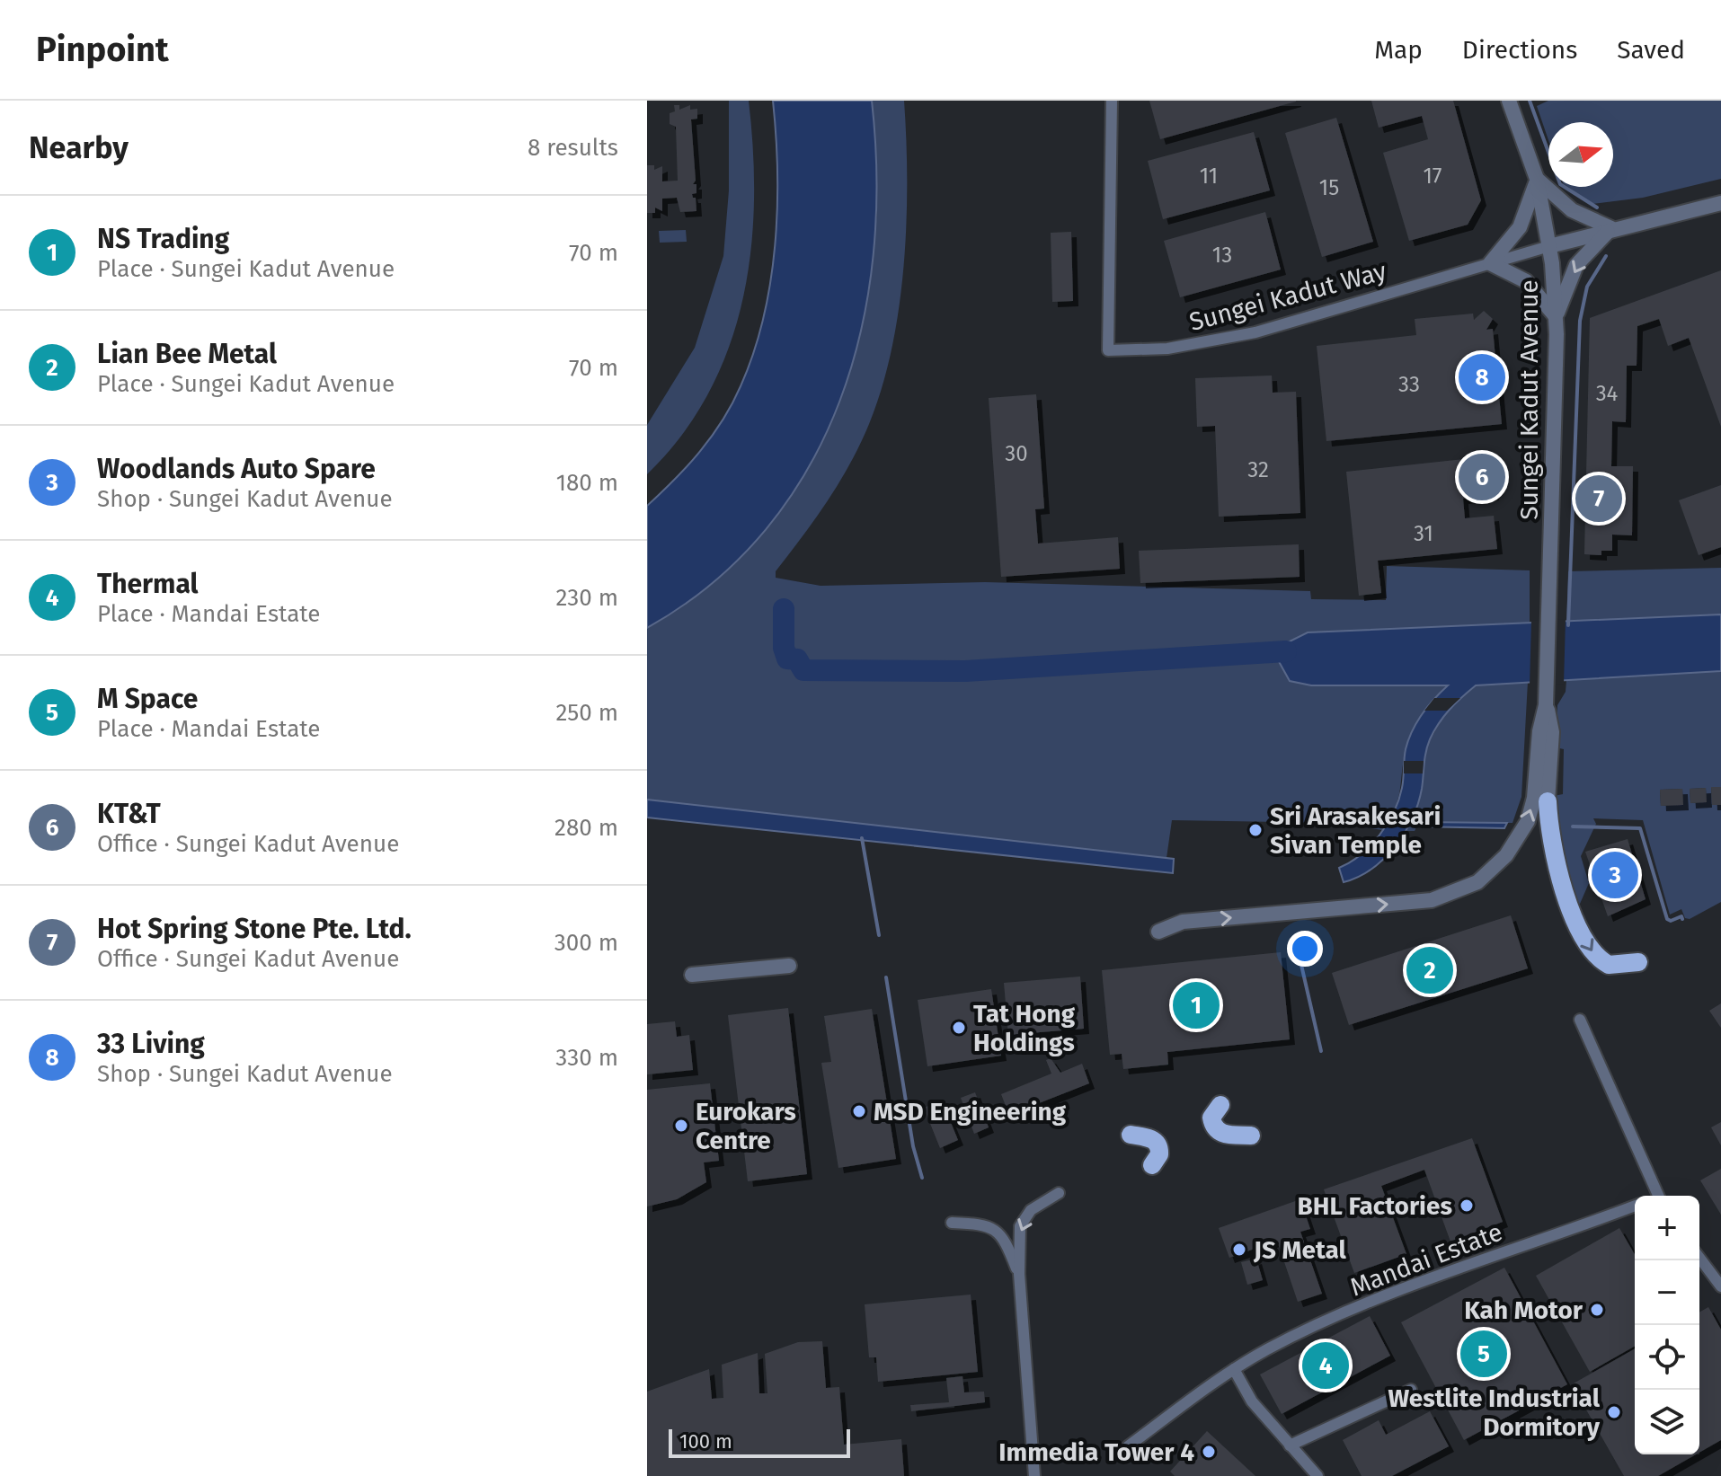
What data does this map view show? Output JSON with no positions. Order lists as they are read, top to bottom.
{
  "streets": {
    "street": ["Sungei Kadut Way", "Sungei Kadut Avenue", "Mandai Estate"]
  },
  "crossings": [
    ["Sungei Kadut Way", "Sungei Kadut Avenue"]
  ],
  "one_way": ["Sungei Kadut Avenue"],
  "places": [
    "Sri Arasakesari Sivan Temple",
    "Tat Hong Holdings",
    "MSD Engineering",
    "Eurokars Centre",
    "BHL Factories",
    "JS Metal",
    "Kah Motor",
    "Westlite Industrial Dormitory",
    "Immedia Tower 4"
  ],
  "house_numbers": [
    "11",
    "17",
    "15",
    "13",
    "33",
    "34",
    "30",
    "32",
    "31"
  ],
  "scale_bar": "100 m",
  "north": "right",
  "page": {
    "header": "Pinpoint",
    "nav": ["Map", "Directions", "Saved"],
    "heading": ["Nearby", "8 results"],
    "list": [
      {
        "mark": "1",
        "name": "NS Trading",
        "note": "Place · Sungei Kadut Avenue",
        "value": "70 m"
      },
      {
        "mark": "2",
        "name": "Lian Bee Metal",
        "note": "Place · Sungei Kadut Avenue",
        "value": "70 m"
      },
      {
        "mark": "3",
        "name": "Woodlands Auto Spare",
        "note": "Shop · Sungei Kadut Avenue",
        "value": "180 m"
      },
      {
        "mark": "4",
        "name": "Thermal",
        "note": "Place · Mandai Estate",
        "value": "230 m"
      },
      {
        "mark": "5",
        "name": "M Space",
        "note": "Place · Mandai Estate",
        "value": "250 m"
      },
      {
        "mark": "6",
        "name": "KT&T",
        "note": "Office · Sungei Kadut Avenue",
        "value": "280 m"
      },
      {
        "mark": "7",
        "name": "Hot Spring Stone Pte. Ltd.",
        "note": "Office · Sungei Kadut Avenue",
        "value": "300 m"
      },
      {
        "mark": "8",
        "name": "33 Living",
        "note": "Shop · Sungei Kadut Avenue",
        "value": "330 m"
      }
    ],
    "pins": [
      "8",
      "6",
      "7",
      "3",
      "2",
      "1",
      "5",
      "4"
    ],
    "map_buttons": ["+", "−"],
    "scale": "100 m"
  }
}
